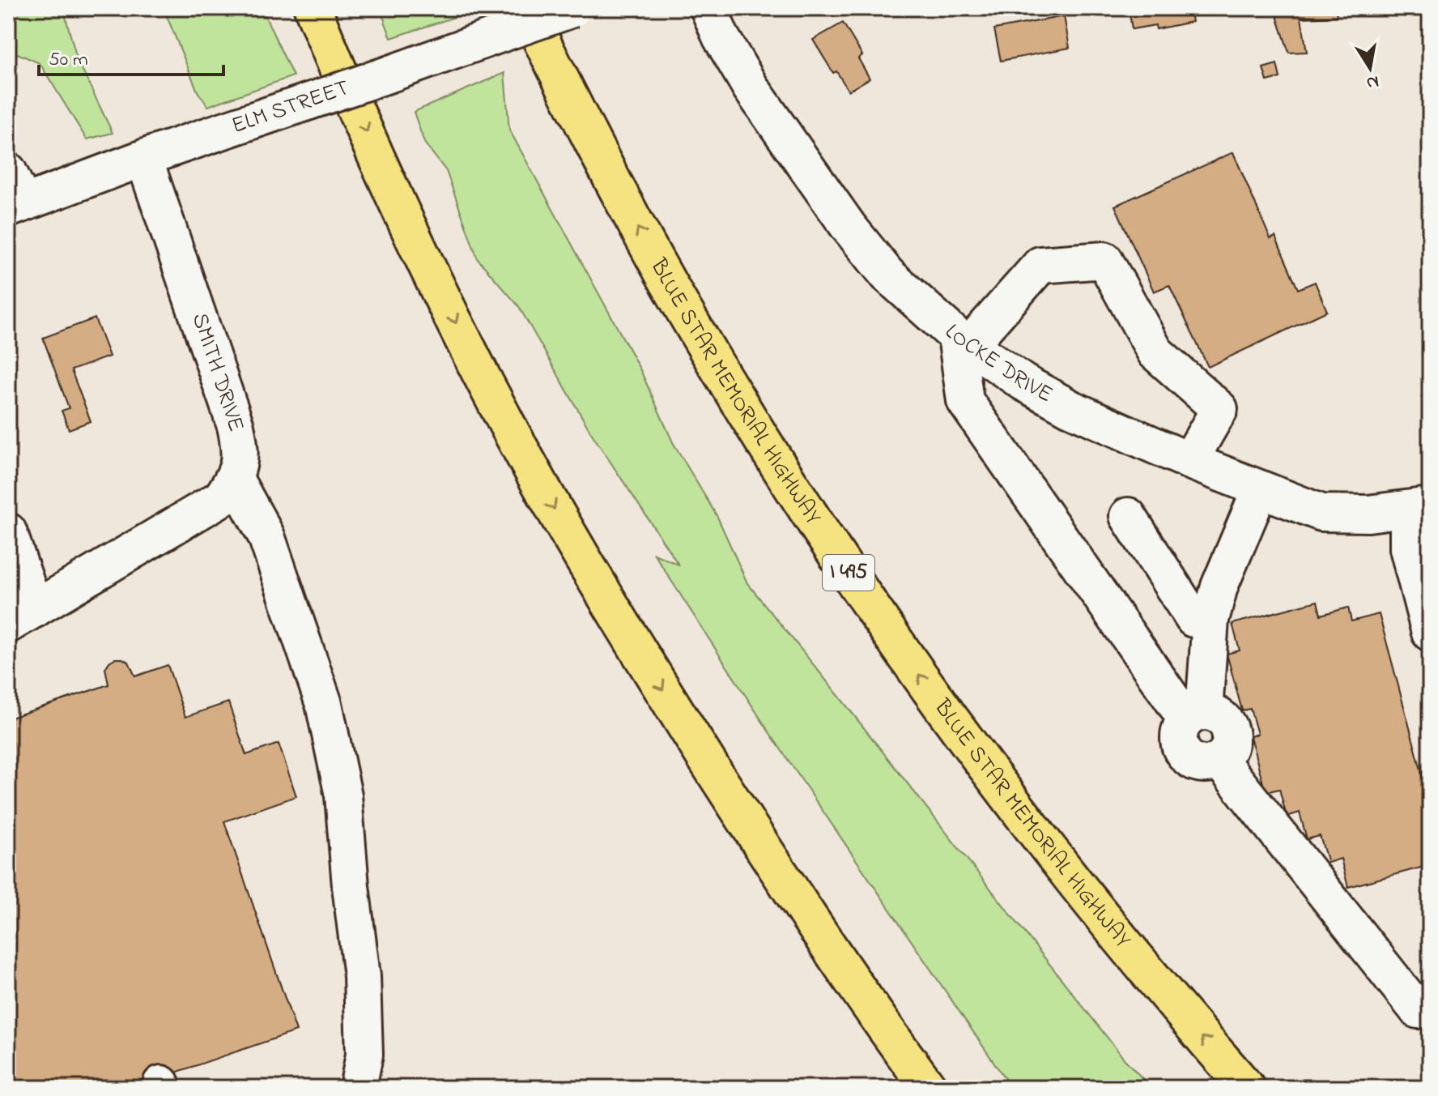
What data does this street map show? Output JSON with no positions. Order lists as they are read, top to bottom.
{
  "streets": {
    "highway": ["BLUE STAR MEMORIAL HIGHWAY", "I 495"],
    "street": ["ELM STREET", "LOCKE DRIVE", "SMITH DRIVE"]
  },
  "crossings": [
    ["ELM STREET", "SMITH DRIVE"]
  ],
  "scale_bar": "50 m",
  "north": "bottom"
}
